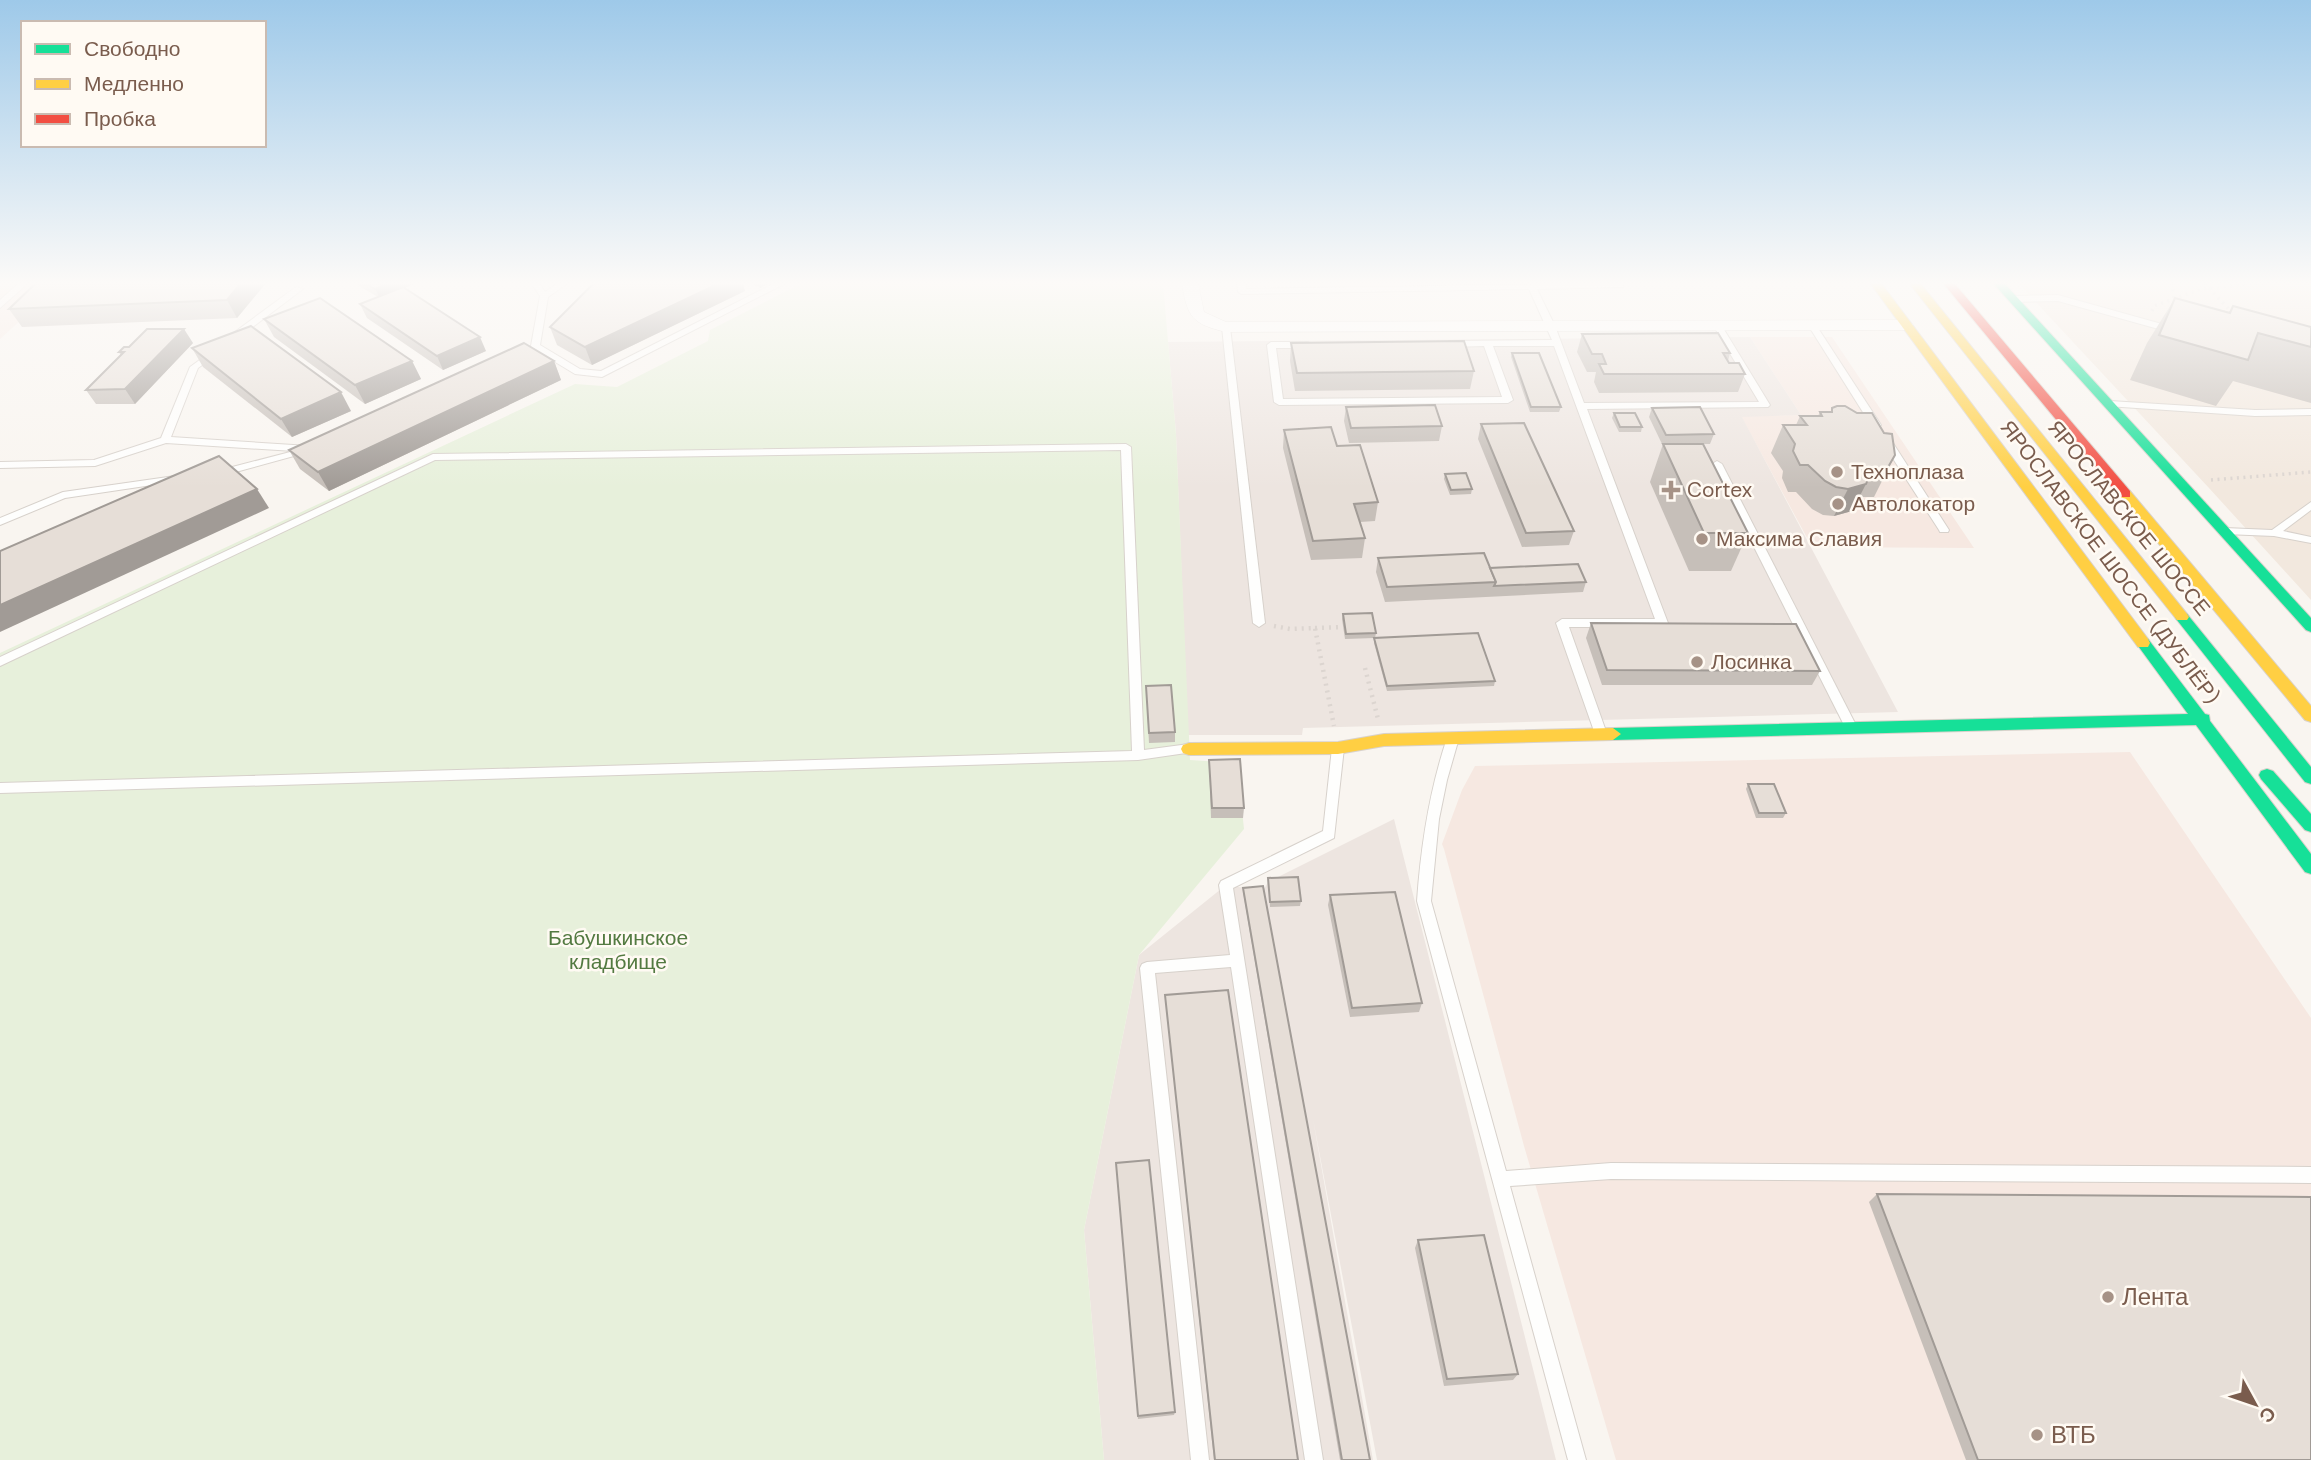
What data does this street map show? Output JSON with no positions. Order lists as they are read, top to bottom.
{
  "streets": {
    "street": ["ЯРОСЛАВСКОЕ ШОССЕ", "ЯРОСЛАВСКОЕ ШОССЕ (ДУБЛЁР)"]
  },
  "parks": ["Бабушкинское кладбище"],
  "places": {
    "other": [
      "Техноплаза",
      "Автолокатор",
      "Максима Славия",
      "Лосинка",
      "Лента",
      "ВТБ"
    ],
    "health": ["Cortex"]
  },
  "legend": ["Свободно", "Медленно", "Пробка"],
  "north": "bottom right"
}
